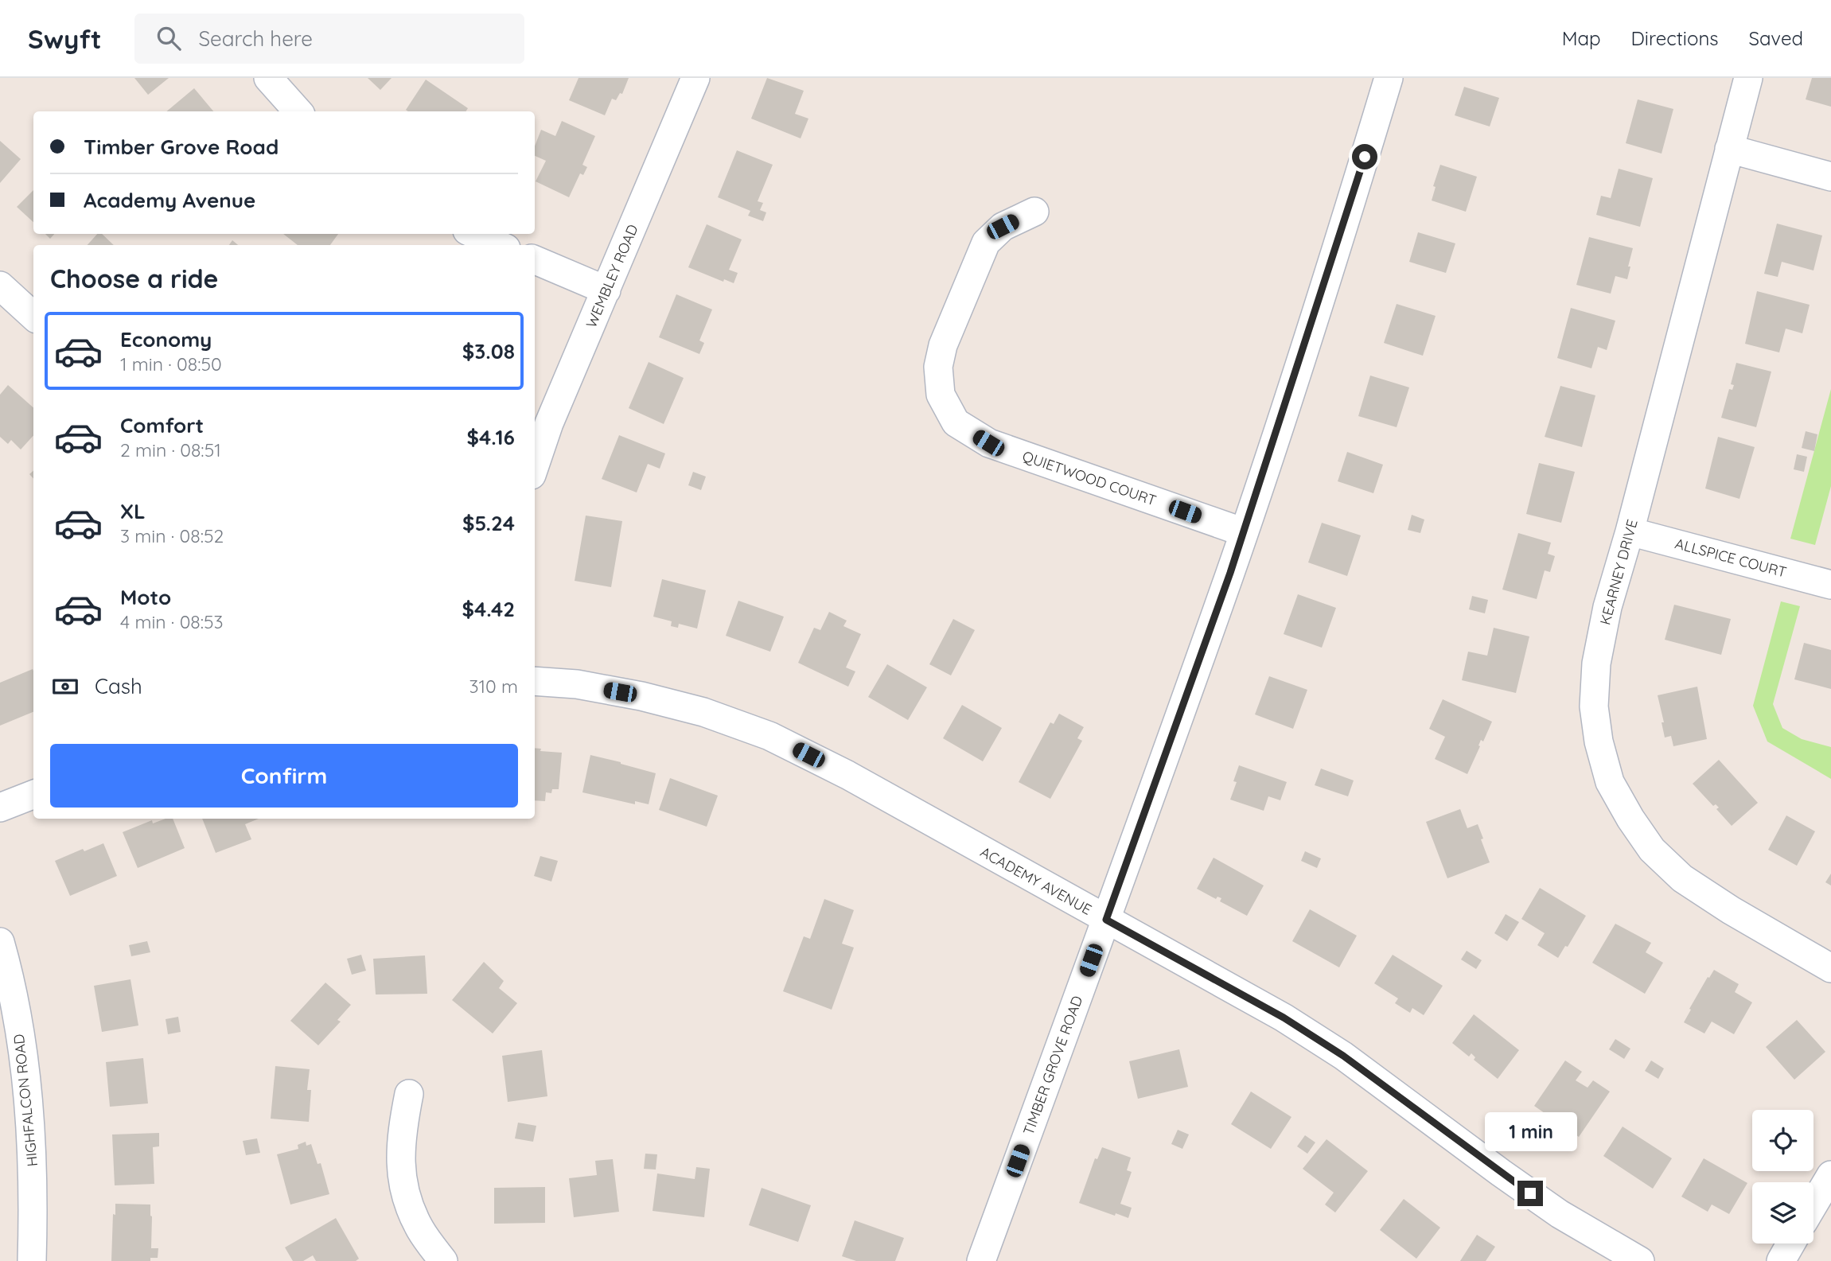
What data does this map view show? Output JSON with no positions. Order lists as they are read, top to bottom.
{
  "streets": {
    "street": [
      "WEMBLEY ROAD",
      "QUIETWOOD COURT",
      "ALLSPICE COURT",
      "KEARNEY DRIVE",
      "ACADEMY AVENUE",
      "TIMBER GROVE ROAD",
      "HIGHFALCON ROAD"
    ]
  },
  "crossings": [
    ["QUIETWOOD COURT", "TIMBER GROVE ROAD"],
    ["ALLSPICE COURT", "KEARNEY DRIVE"],
    ["ACADEMY AVENUE", "TIMBER GROVE ROAD"]
  ],
  "page": {
    "header": "Swyft",
    "search": "Search here",
    "nav": ["Map", "Directions", "Saved"],
    "banner": ["Timber Grove Road", "Academy Avenue"],
    "heading": "Choose a ride",
    "list": [
      {
        "name": "Economy",
        "note": "1 min · 08:50",
        "value": "$3.08"
      },
      {
        "name": "Comfort",
        "note": "2 min · 08:51",
        "value": "$4.16"
      },
      {
        "name": "XL",
        "note": "3 min · 08:52",
        "value": "$5.24"
      },
      {
        "name": "Moto",
        "note": "4 min · 08:53",
        "value": "$4.42"
      }
    ],
    "pay": ["Cash", "310 m"],
    "buttons": "Confirm",
    "bubble": "1 min"
  }
}
